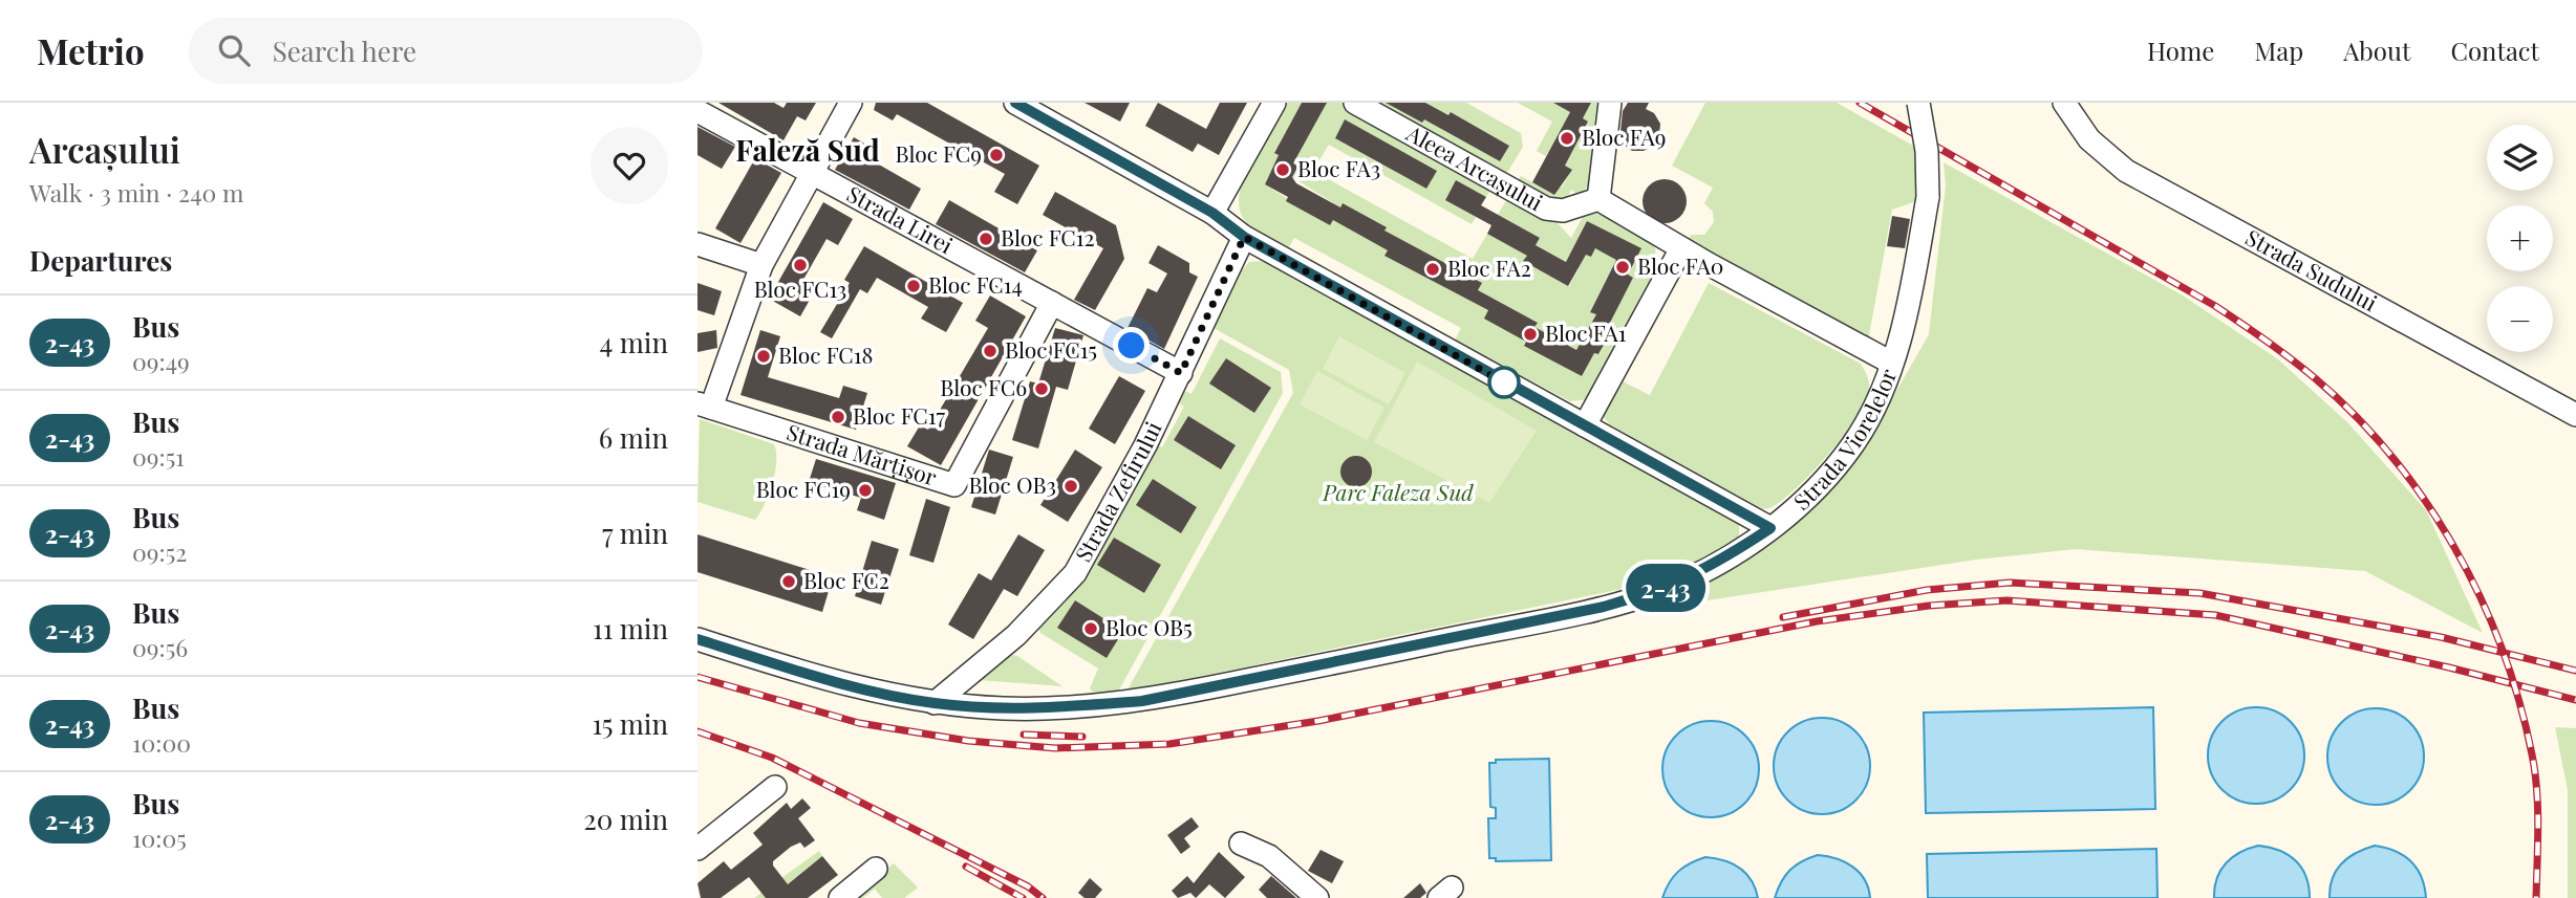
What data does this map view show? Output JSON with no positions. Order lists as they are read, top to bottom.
{
  "streets": {
    "street": [
      "Aleea Arcașului",
      "Strada Lirei",
      "Strada Sudului",
      "Strada Viorelelor",
      "Strada Mărțișor",
      "Strada Zefirului"
    ]
  },
  "crossings": [
    ["Strada Lirei", "Strada Mărțișor"],
    ["Strada Lirei", "Strada Zefirului"],
    ["Strada Viorelelor", "Strada Zefirului"]
  ],
  "districts": ["Faleză Sud"],
  "parks": ["Parc Faleza Sud"],
  "places": [
    "Bloc FA9",
    "Bloc FC9",
    "Bloc FA3",
    "Bloc FC12",
    "Bloc FC13",
    "Bloc FA0",
    "Bloc FA2",
    "Bloc FC14",
    "Bloc FA1",
    "Bloc FC15",
    "Bloc FC18",
    "Bloc FC6",
    "Bloc FC17",
    "Bloc OB3",
    "Bloc FC19",
    "Bloc FC2",
    "Bloc OB5"
  ],
  "lines": ["bus line 2-43"],
  "page": {
    "header": "Metrio",
    "search": "Search here",
    "nav": [
      "Home",
      "Map",
      "About",
      "Contact"
    ],
    "heading": [
      ["Arcașului", "Walk · 3 min · 240 m"],
      "Departures"
    ],
    "on_map": "2-43",
    "map_buttons": ["+", "−"],
    "list": [
      {
        "mark": "2-43",
        "name": "Bus",
        "note": "09:49",
        "value": "4 min"
      },
      {
        "mark": "2-43",
        "name": "Bus",
        "note": "09:51",
        "value": "6 min"
      },
      {
        "mark": "2-43",
        "name": "Bus",
        "note": "09:52",
        "value": "7 min"
      },
      {
        "mark": "2-43",
        "name": "Bus",
        "note": "09:56",
        "value": "11 min"
      },
      {
        "mark": "2-43",
        "name": "Bus",
        "note": "10:00",
        "value": "15 min"
      },
      {
        "mark": "2-43",
        "name": "Bus",
        "note": "10:05",
        "value": "20 min"
      }
    ]
  }
}
